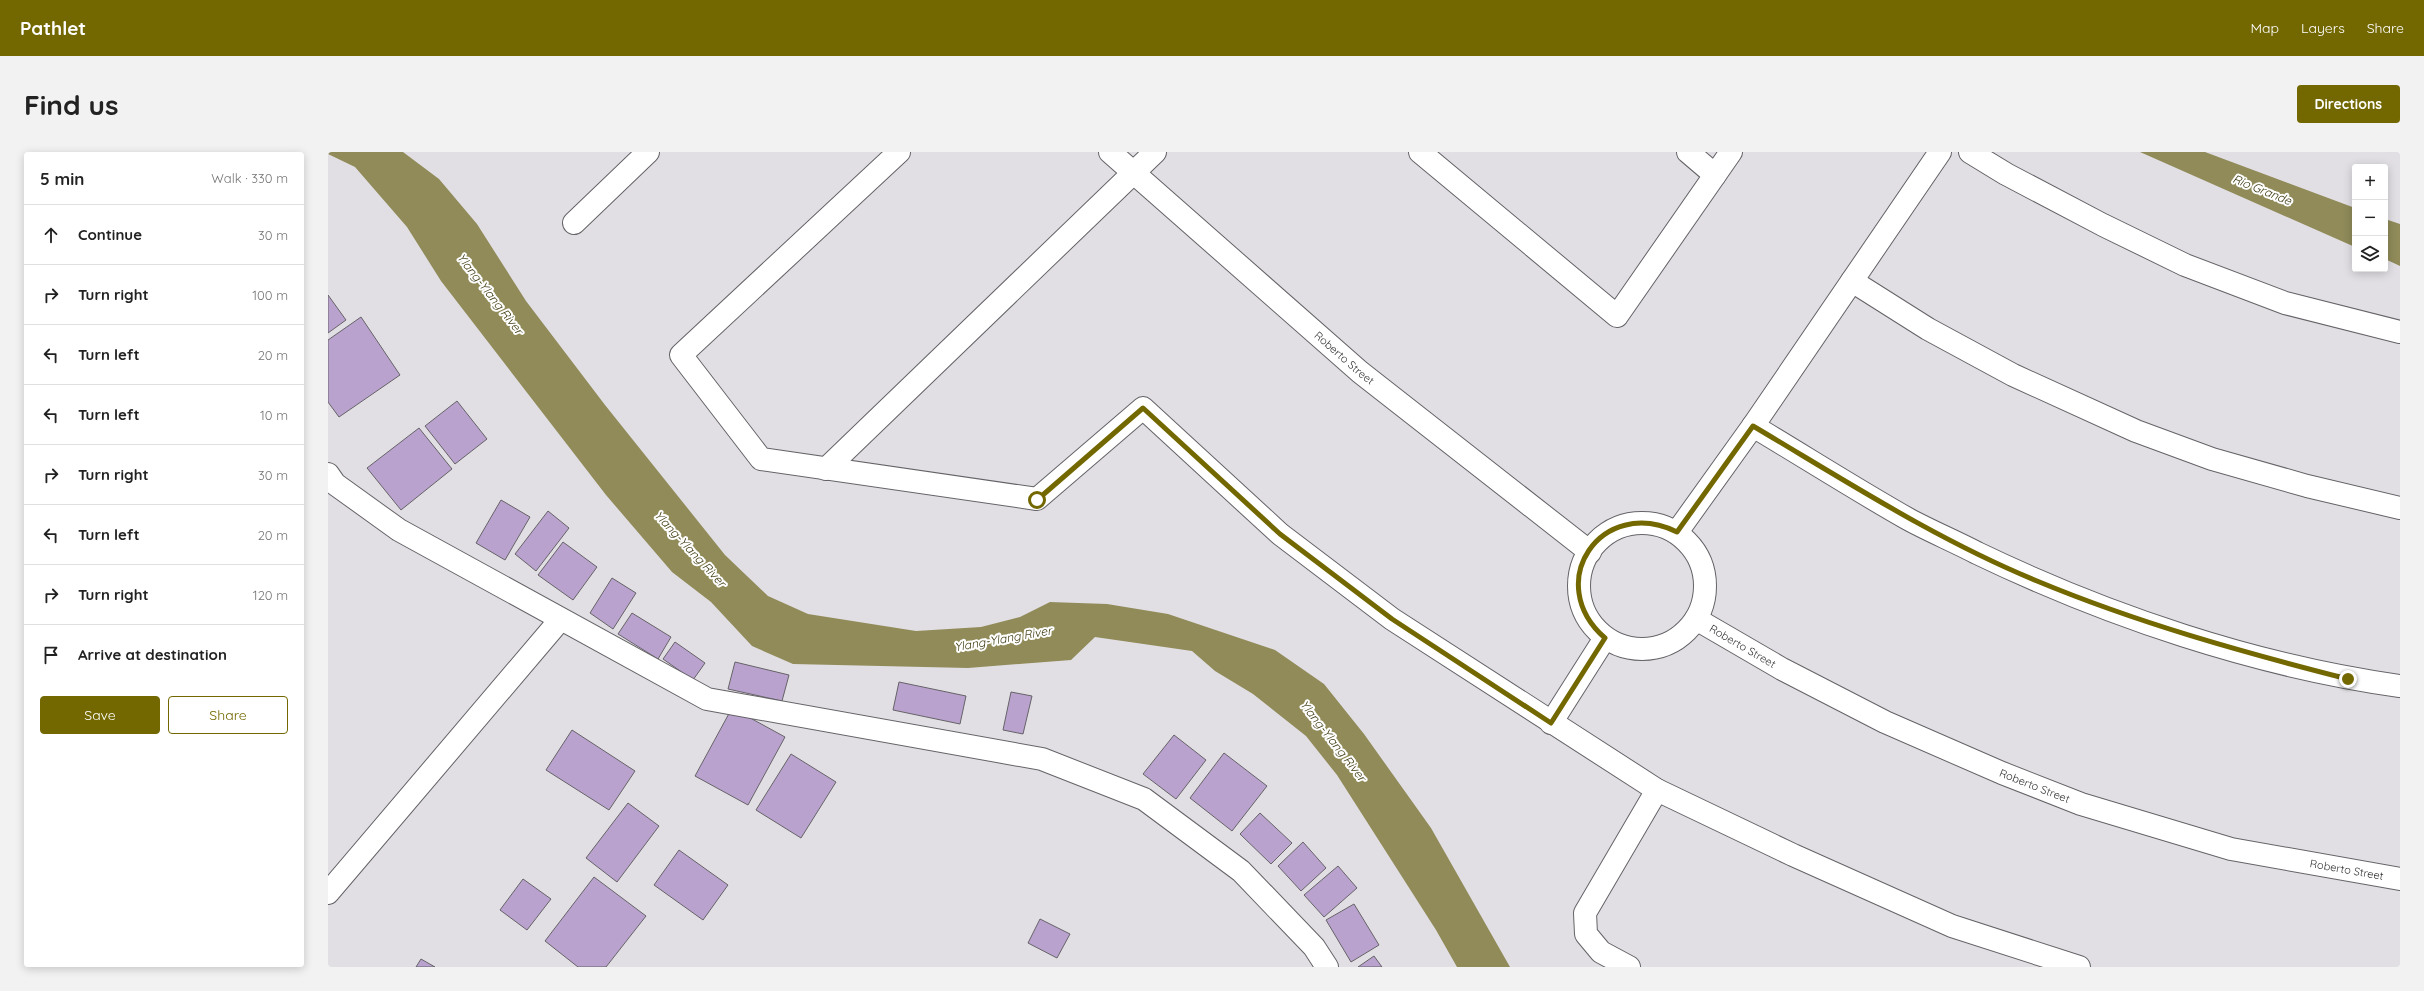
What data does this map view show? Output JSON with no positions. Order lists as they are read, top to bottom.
{
  "streets": {
    "street": ["Roberto Street"]
  },
  "water": ["Rio Grande", "Ylang-Ylang River"],
  "page": {
    "header": "Pathlet",
    "nav": ["Map", "Layers", "Share"],
    "buttons": [
      "Directions",
      ["Save", "Share"]
    ],
    "title": "Find us",
    "heading": ["5 min", "Walk · 330 m"],
    "map_buttons": ["+", "−"],
    "list": [
      ["Continue", "30 m"],
      ["Turn right", "100 m"],
      ["Turn left", "20 m"],
      ["Turn left", "10 m"],
      ["Turn right", "30 m"],
      ["Turn left", "20 m"],
      ["Turn right", "120 m"],
      "Arrive at destination"
    ]
  }
}
